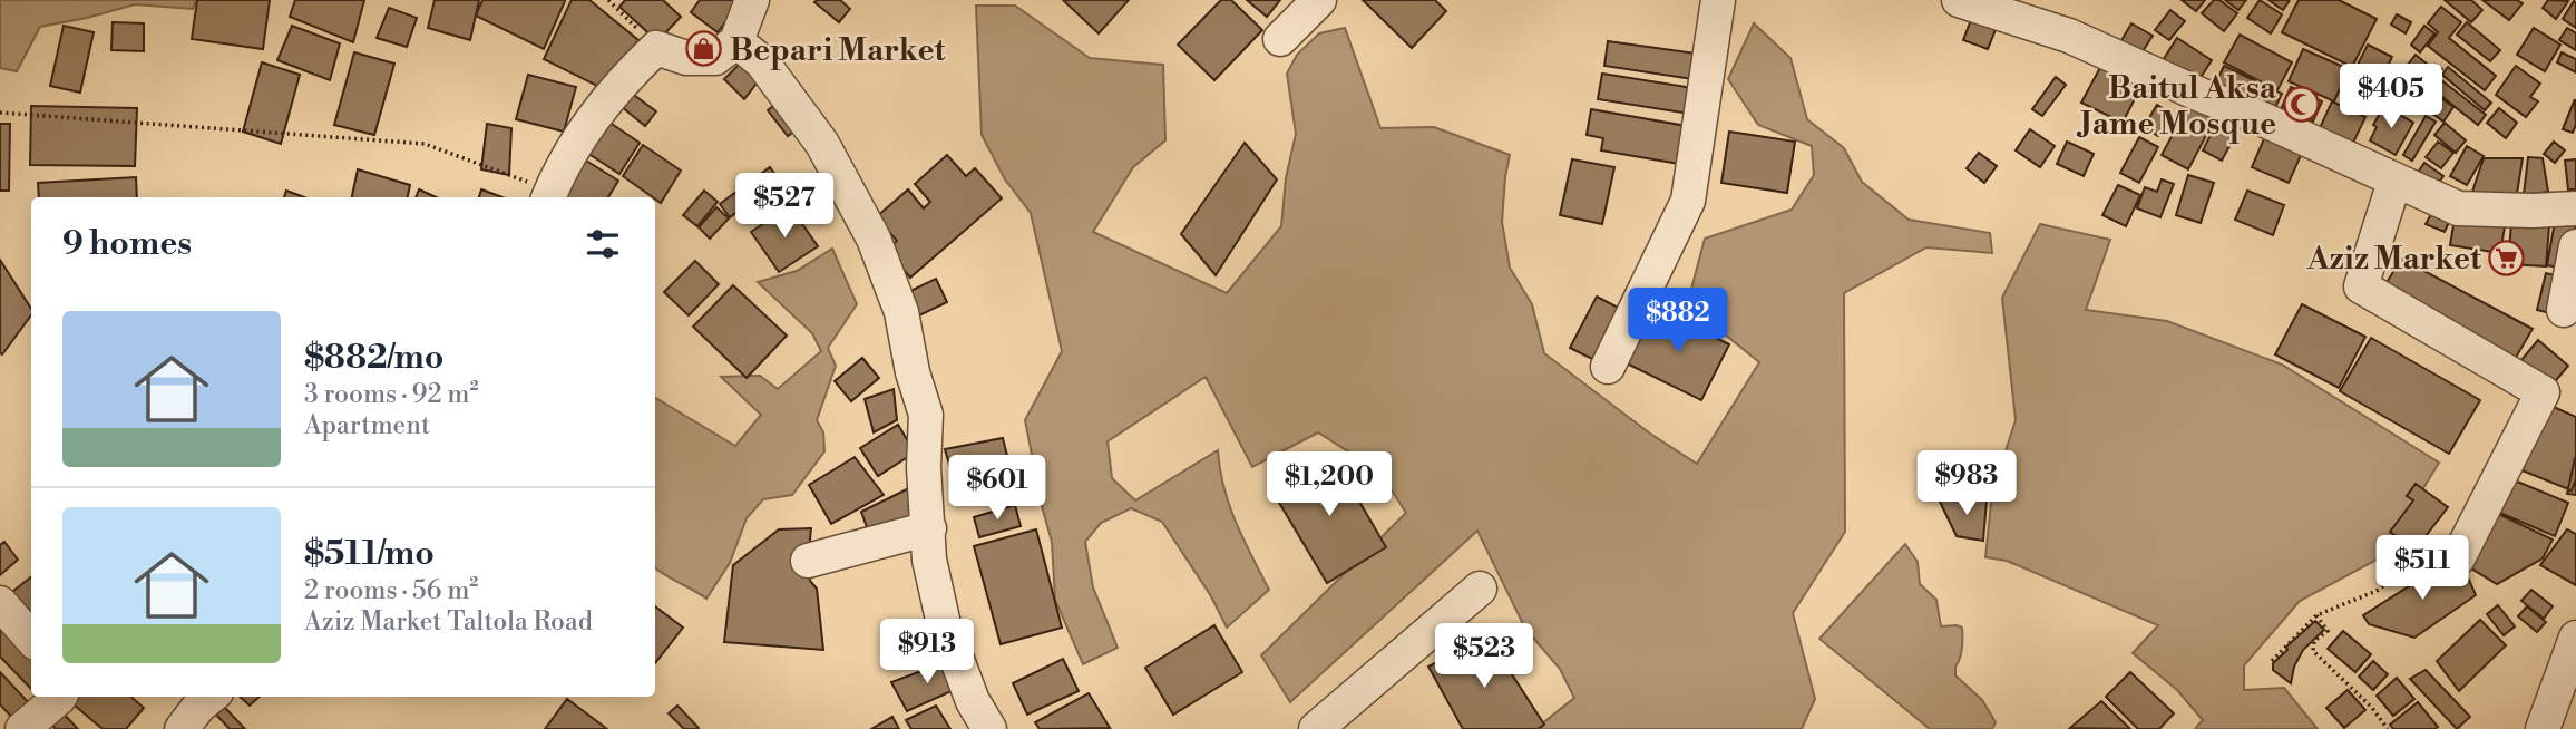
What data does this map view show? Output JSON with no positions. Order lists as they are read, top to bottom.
{
  "places": {
    "shop": ["Bepari Market"],
    "mosque": ["Baitul Aksa Jame Mosque"],
    "supermarket": ["Aziz Market"]
  },
  "page": {
    "price": [
      "$405",
      "$527",
      "$882",
      "$983",
      "$1,200",
      "$601",
      "$511",
      "$913",
      "$523"
    ],
    "heading": "9 homes",
    "list": [
      {
        "name": "$882/mo",
        "note": "3 rooms · 92 m² · Apartment"
      },
      {
        "name": "$511/mo",
        "note": "2 rooms · 56 m² · Aziz Market Taltola Road"
      }
    ]
  }
}
